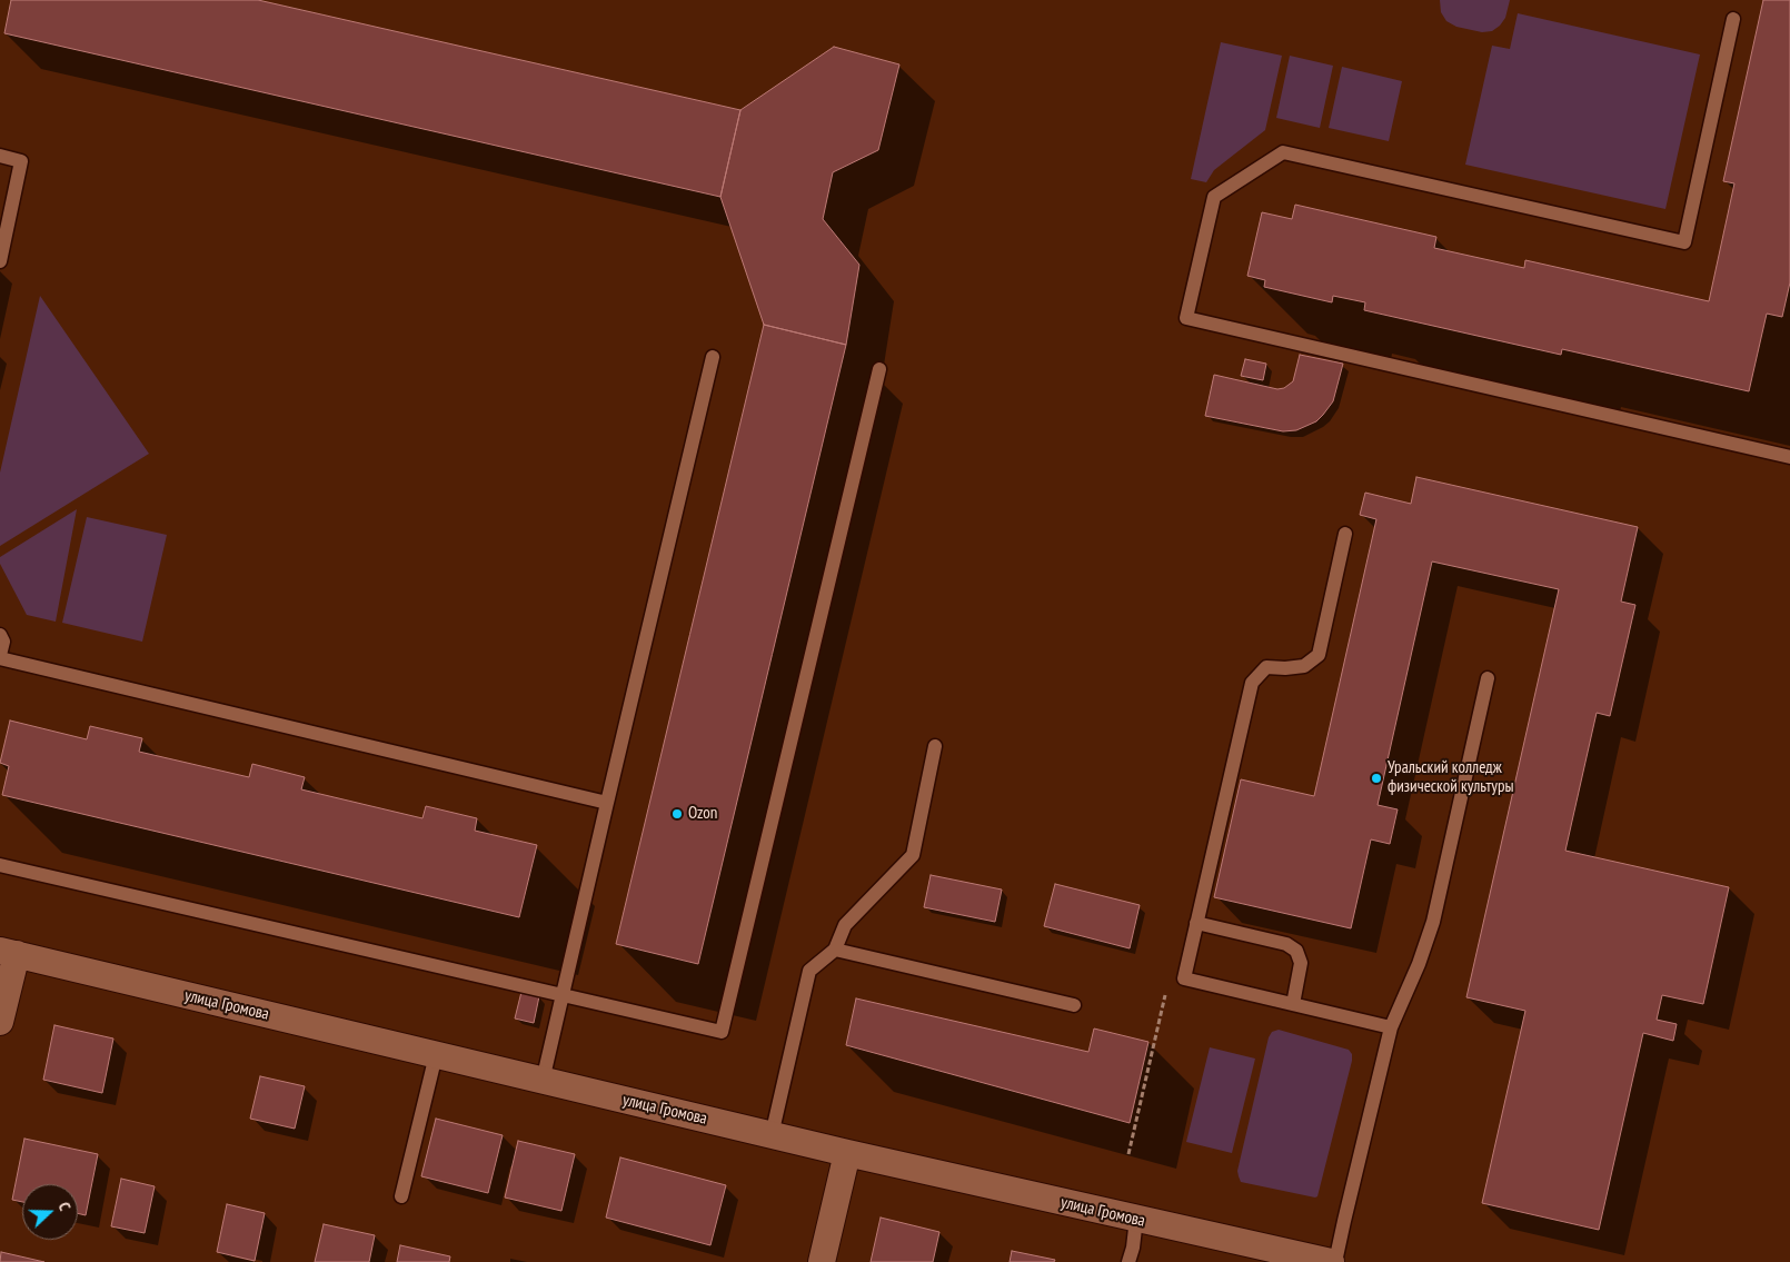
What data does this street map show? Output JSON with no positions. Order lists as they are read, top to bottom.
{
  "streets": {
    "street": ["улица Громова"]
  },
  "places": ["Уральский колледж физической культуры", "Ozon"],
  "north": "right"
}
